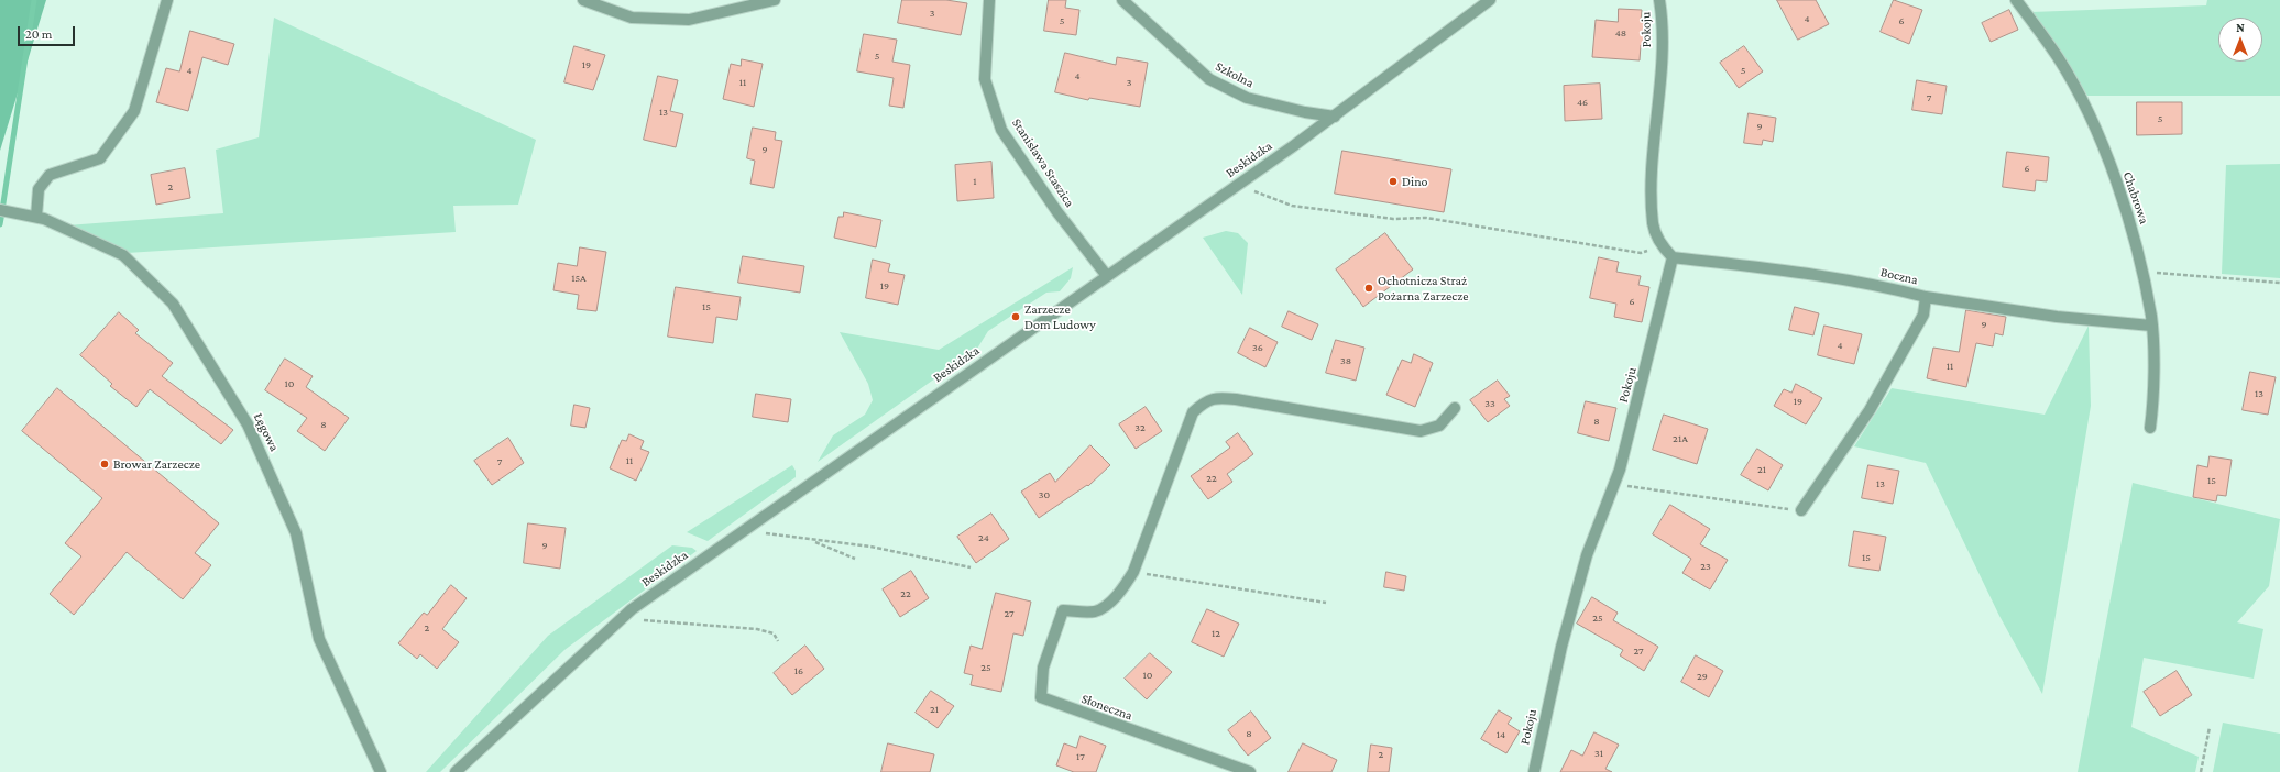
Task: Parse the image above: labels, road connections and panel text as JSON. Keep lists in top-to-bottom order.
{
  "streets": {
    "street": [
      "Pokoju",
      "Szkolna",
      "Beskidzka",
      "Stanisława Staszica",
      "Chabrowa",
      "Boczna",
      "Łęgowa",
      "Słoneczna"
    ]
  },
  "crossings": [
    ["Pokoju", "Boczna"],
    ["Szkolna", "Beskidzka"],
    ["Beskidzka", "Stanisława Staszica"]
  ],
  "places": [
    "Dino",
    "Ochotnicza Straż Pożarna Zarzecze",
    "Zarzecze Dom Ludowy",
    "Browar Zarzecze"
  ],
  "house_numbers": [
    "3",
    "4",
    "5",
    "6",
    "48",
    "5",
    "19",
    "4",
    "5",
    "4",
    "11",
    "3",
    "7",
    "46",
    "13",
    "5",
    "9",
    "9",
    "6",
    "1",
    "2",
    "15A",
    "19",
    "6",
    "15",
    "9",
    "4",
    "36",
    "38",
    "11",
    "10",
    "13",
    "19",
    "33",
    "8",
    "8",
    "32",
    "21A",
    "11",
    "7",
    "21",
    "22",
    "15",
    "13",
    "30",
    "24",
    "9",
    "15",
    "23",
    "22",
    "27",
    "25",
    "2",
    "12",
    "27",
    "25",
    "16",
    "10",
    "29",
    "21",
    "8",
    "14",
    "31",
    "2",
    "17"
  ],
  "scale_bar": "20 m",
  "north": "top"
}
